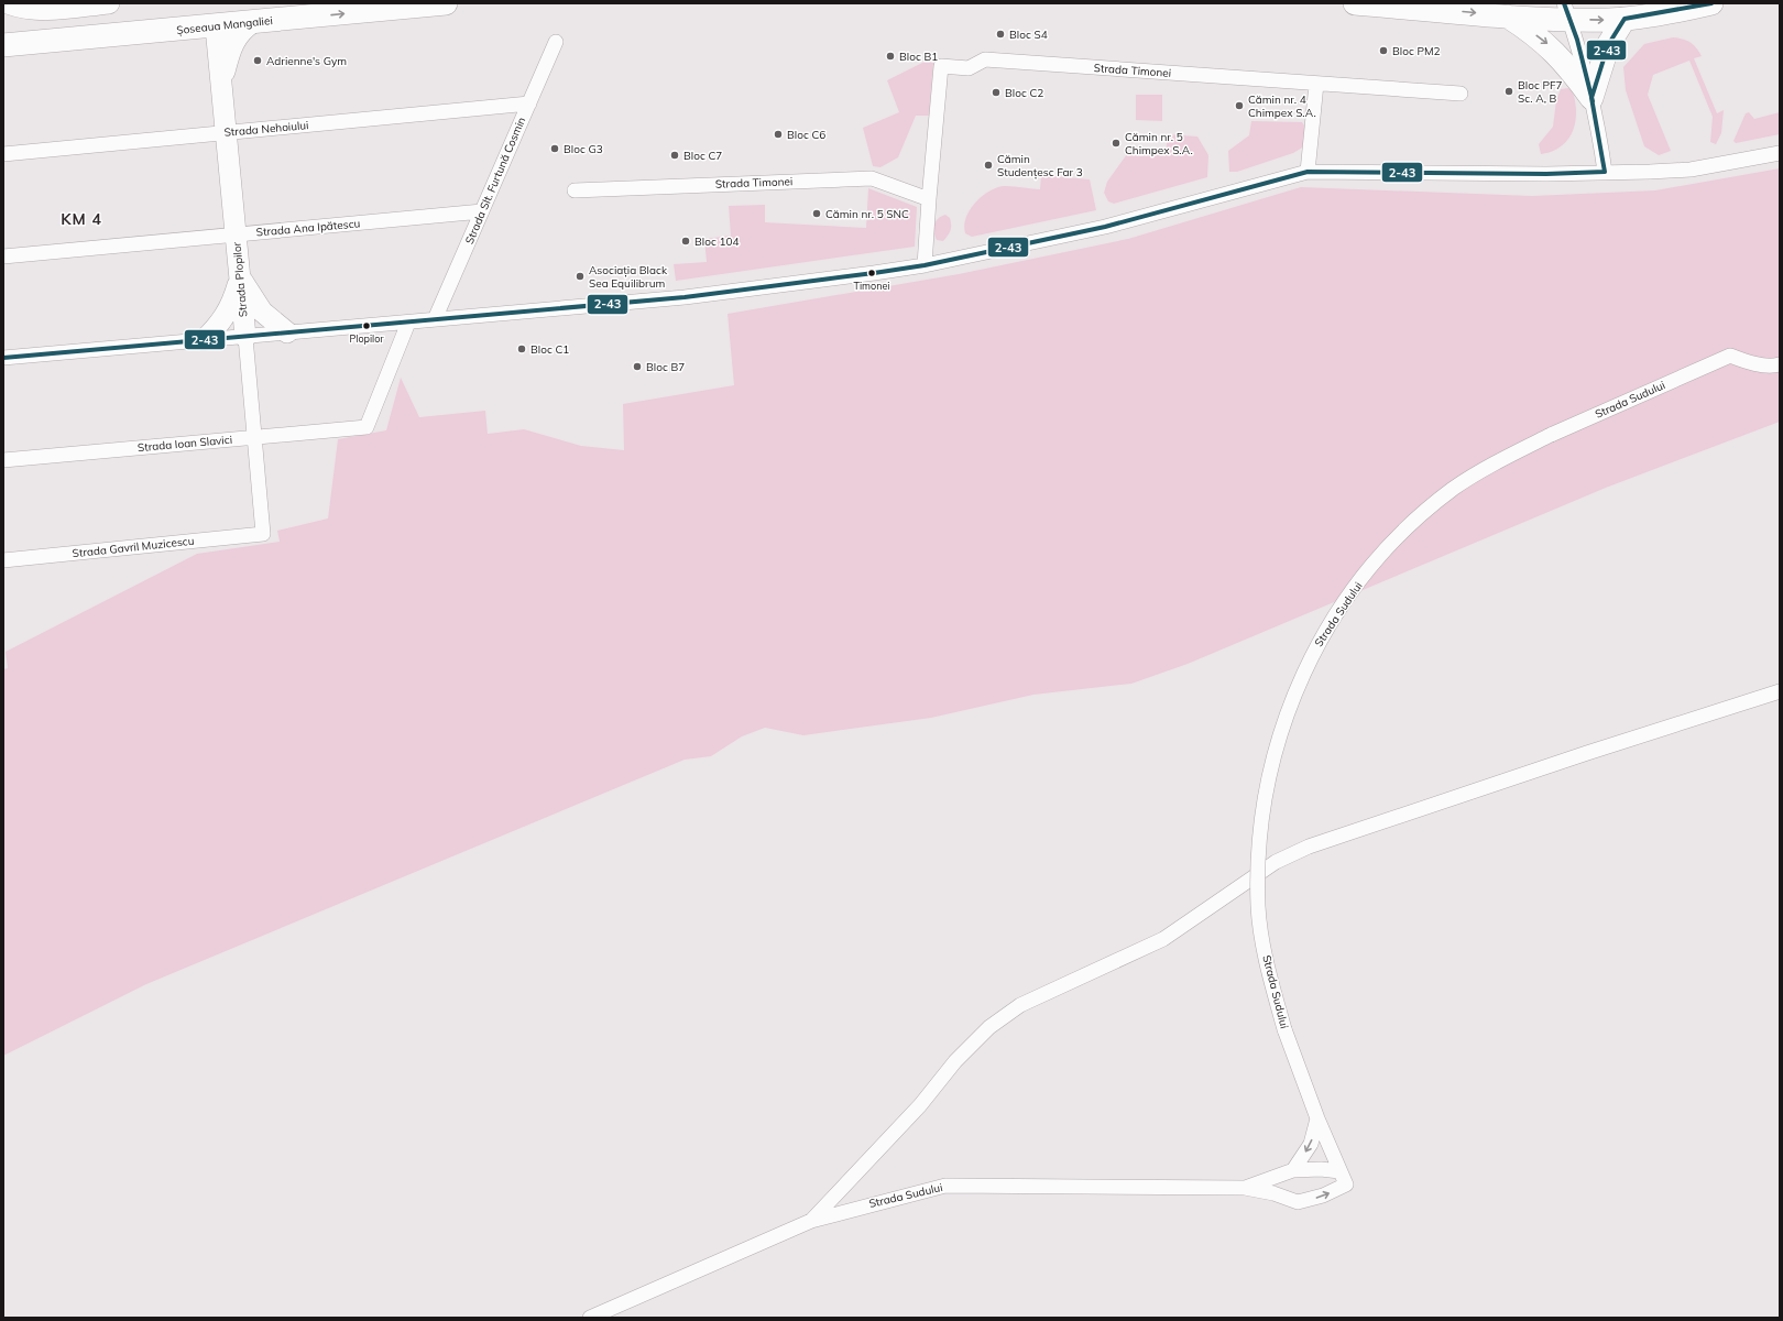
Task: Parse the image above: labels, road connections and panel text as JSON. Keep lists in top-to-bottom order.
{
  "streets": {
    "main road": ["Șoseaua Mangaliei"],
    "street": [
      "Strada Timonei",
      "Strada Nehoiului",
      "Strada Slt. Furtună Cosmin",
      "Strada Ana Ipătescu",
      "Strada Plopilor",
      "Strada Sudului",
      "Strada Ioan Slavici",
      "Strada Gavril Muzicescu"
    ]
  },
  "crossings": [
    ["Șoseaua Mangaliei", "Strada Plopilor"],
    ["Strada Nehoiului", "Strada Slt. Furtună Cosmin"],
    ["Strada Nehoiului", "Strada Plopilor"],
    ["Strada Slt. Furtună Cosmin", "Strada Ana Ipătescu"],
    ["Strada Ana Ipătescu", "Strada Plopilor"],
    ["Strada Plopilor", "Strada Ioan Slavici"],
    ["Strada Plopilor", "Strada Gavril Muzicescu"]
  ],
  "districts": ["KM 4"],
  "places": [
    "Bloc S4",
    "Bloc PM2",
    "Bloc B1",
    "Adrienne's Gym",
    "Bloc PF7 Sc. A, B",
    "Bloc C2",
    "Cămin nr. 4 Chimpex S.A.",
    "Bloc C6",
    "Cămin nr. 5 Chimpex S.A.",
    "Bloc G3",
    "Bloc C7",
    "Cămin Studențesc Far 3",
    "Cămin nr. 5 SNC",
    "Bloc 104",
    "Timonei",
    "Asociația Black Sea Equilibrum",
    "Plopilor",
    "Bloc C1",
    "Bloc B7"
  ],
  "lines": ["transit line 2-43"]
}
